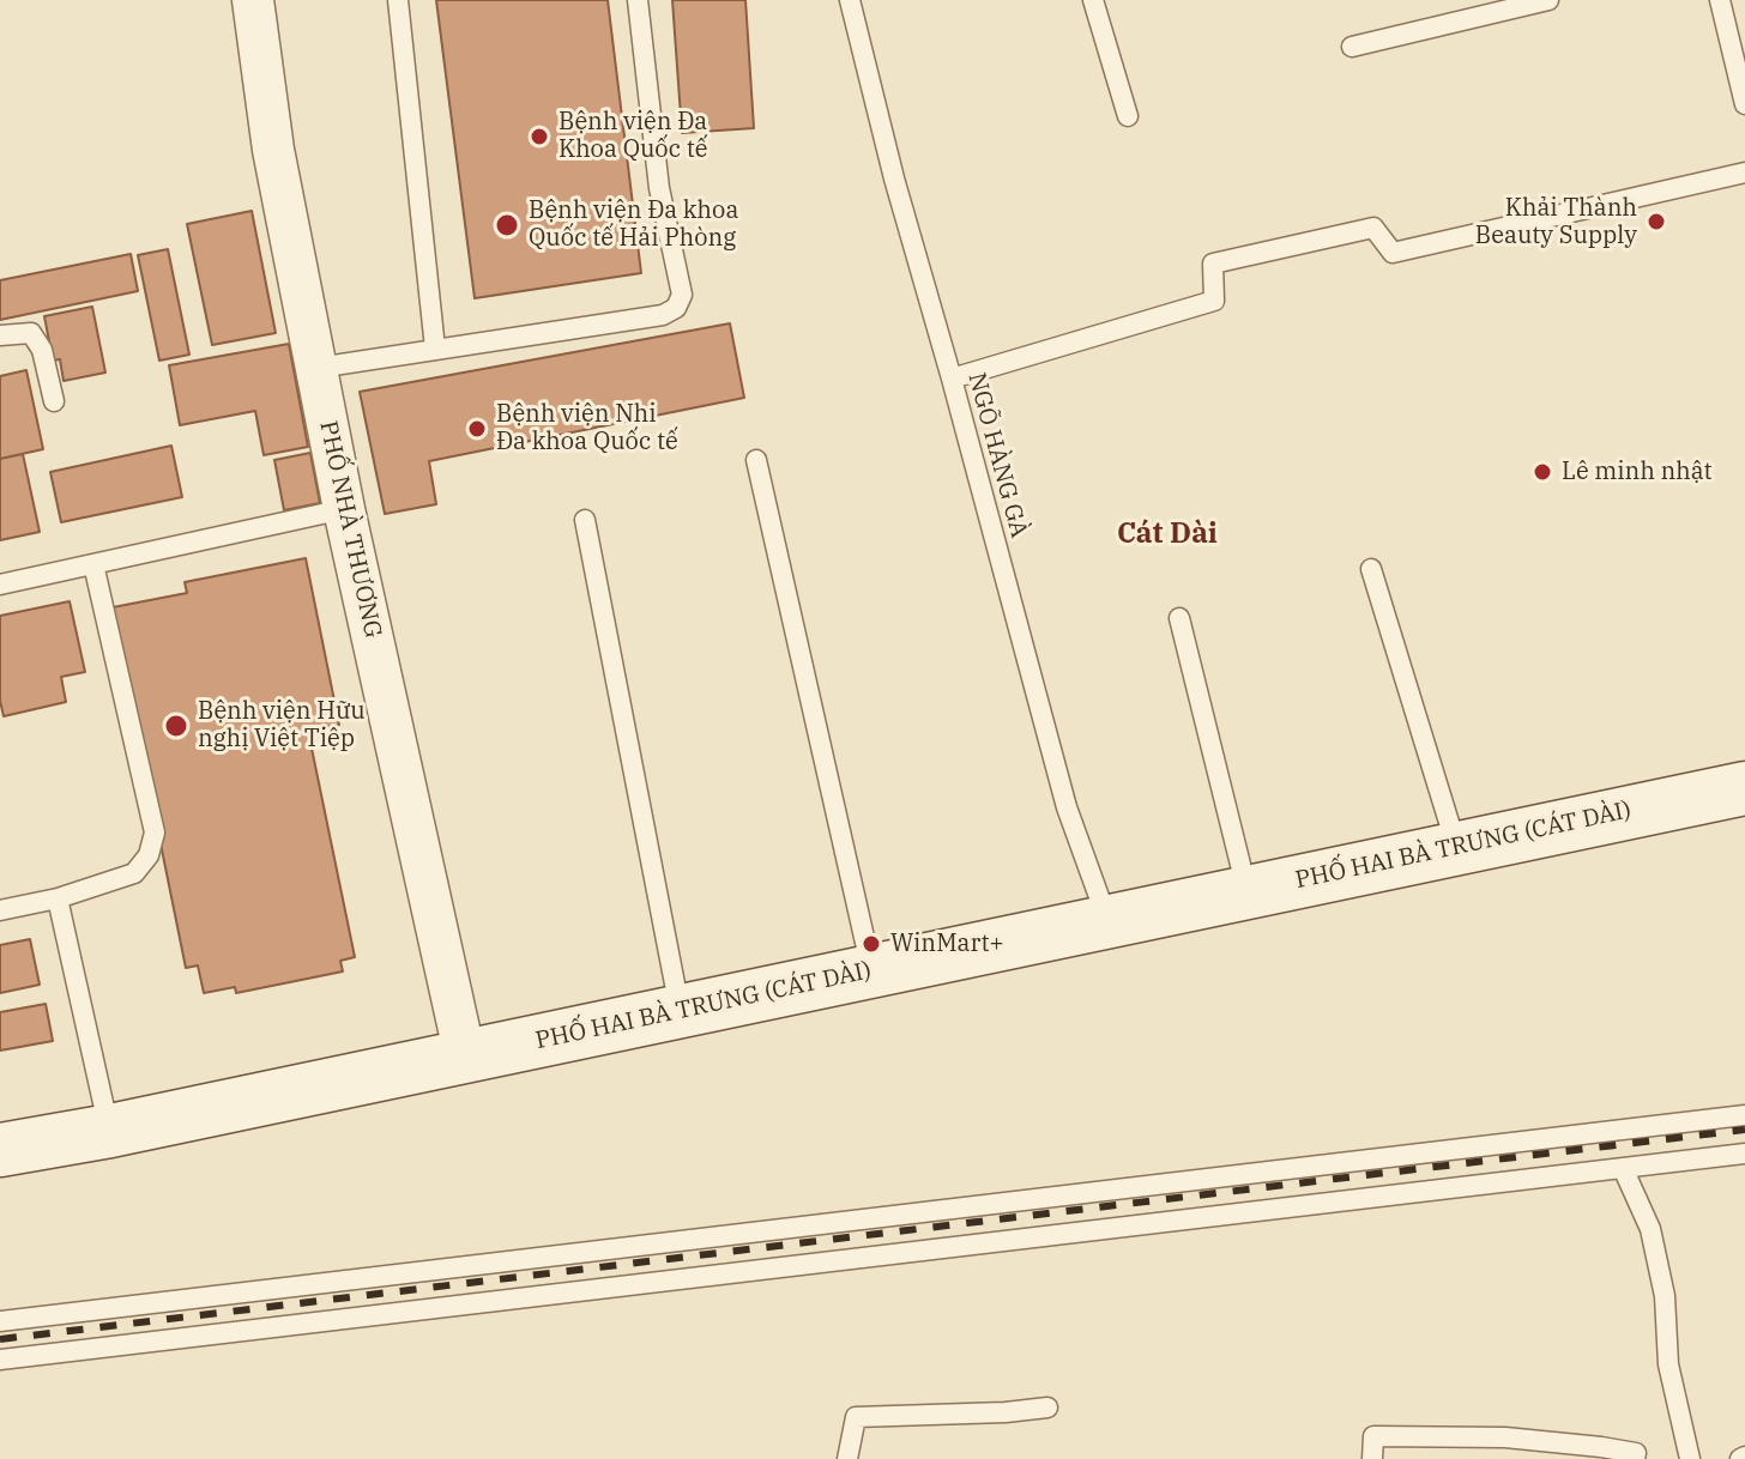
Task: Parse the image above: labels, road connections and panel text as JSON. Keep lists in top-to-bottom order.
{
  "streets": {
    "main road": ["PHỐ HAI BÀ TRƯNG (CÁT DÀI)"],
    "street": ["PHỐ NHÀ THƯƠNG"],
    "lane": ["NGÕ HÀNG GÀ"]
  },
  "crossings": [
    ["NGÕ HÀNG GÀ", "PHỐ HAI BÀ TRƯNG (CÁT DÀI)"],
    ["PHỐ NHÀ THƯƠNG", "PHỐ HAI BÀ TRƯNG (CÁT DÀI)"]
  ],
  "districts": ["Cát Dài"],
  "places": [
    "Bệnh viện Đa Khoa Quốc tế",
    "Khải Thành Beauty Supply",
    "Bệnh viện Đa khoa Quốc tế Hải Phòng",
    "Bệnh viện Nhi Đa khoa Quốc tế",
    "Lê minh nhật",
    "Bệnh viện Hữu nghị Việt Tiệp",
    "WinMart+"
  ]
}
